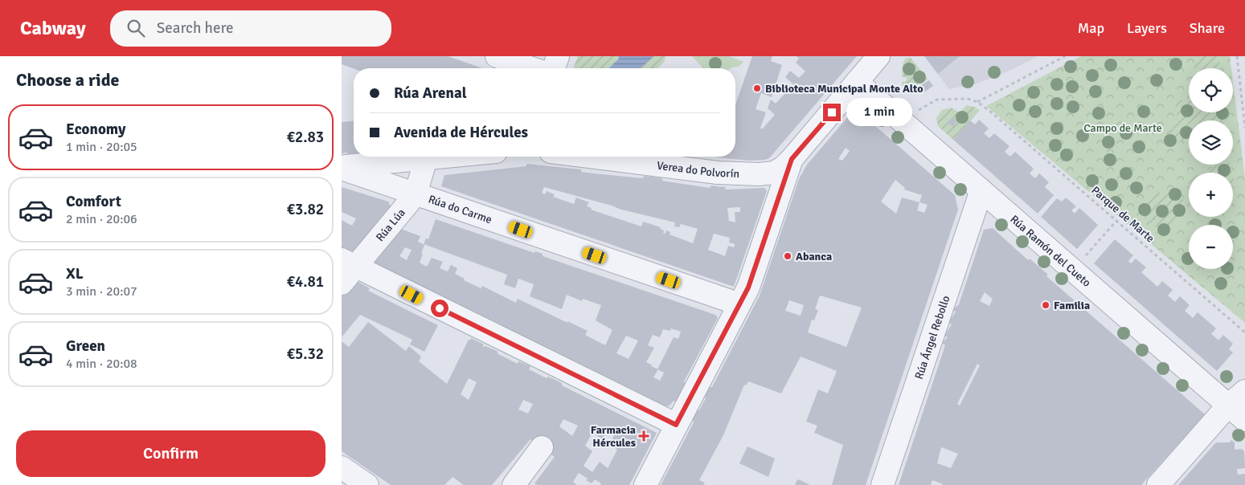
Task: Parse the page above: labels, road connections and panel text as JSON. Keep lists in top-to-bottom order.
{
  "streets": {
    "street": [
      "Verea do Polvorín",
      "Rúa do Carme",
      "Rúa Lúa",
      "Rúa Ramón del Cueto",
      "Rúa Ángel Rebollo"
    ],
    "path": ["Parque de Marte"]
  },
  "crossings": [
    ["Rúa do Carme", "Rúa Lúa"],
    ["Rúa Ramón del Cueto", "Rúa Ángel Rebollo"]
  ],
  "parks": ["Campo de Marte"],
  "places": {
    "other": ["Biblioteca Municipal Monte Alto", "Abanca", "Familia"],
    "health": ["Farmacia Hércules"]
  },
  "page": {
    "header": "Cabway",
    "search": "Search here",
    "nav": ["Map", "Layers", "Share"],
    "heading": "Choose a ride",
    "map_buttons": ["+", "−"],
    "banner": ["Rúa Arenal", "Avenida de Hércules"],
    "bubble": "1 min",
    "list": [
      {
        "name": "Economy",
        "note": "1 min · 20:05",
        "value": "€2.83"
      },
      {
        "name": "Comfort",
        "note": "2 min · 20:06",
        "value": "€3.82"
      },
      {
        "name": "XL",
        "note": "3 min · 20:07",
        "value": "€4.81"
      },
      {
        "name": "Green",
        "note": "4 min · 20:08",
        "value": "€5.32"
      }
    ],
    "buttons": "Confirm"
  }
}
